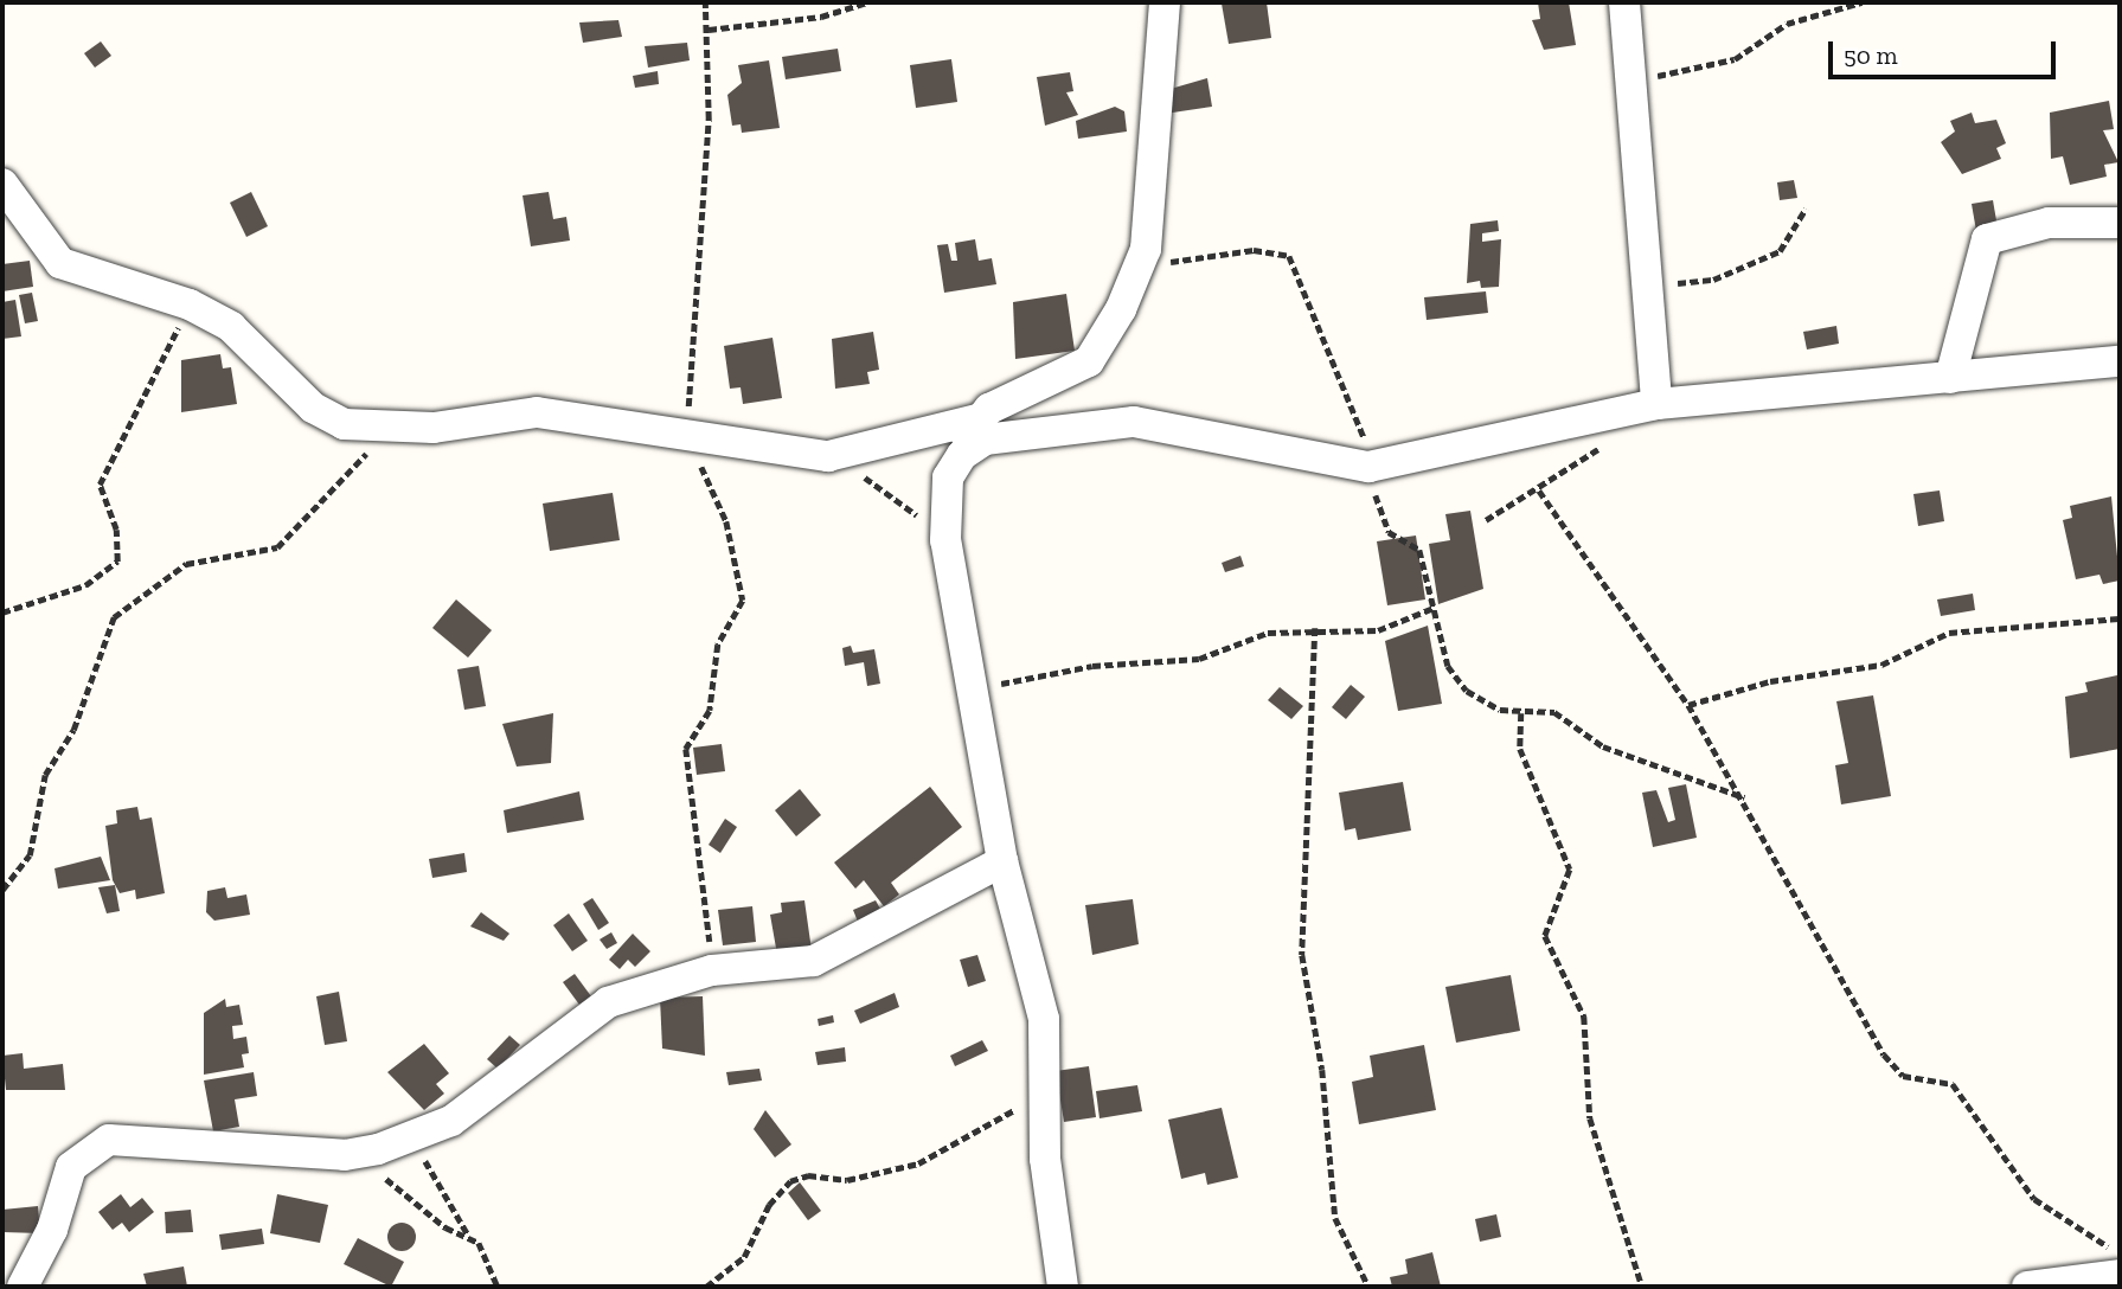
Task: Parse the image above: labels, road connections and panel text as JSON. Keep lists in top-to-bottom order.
{
  "scale_bar": "50 m"
}
